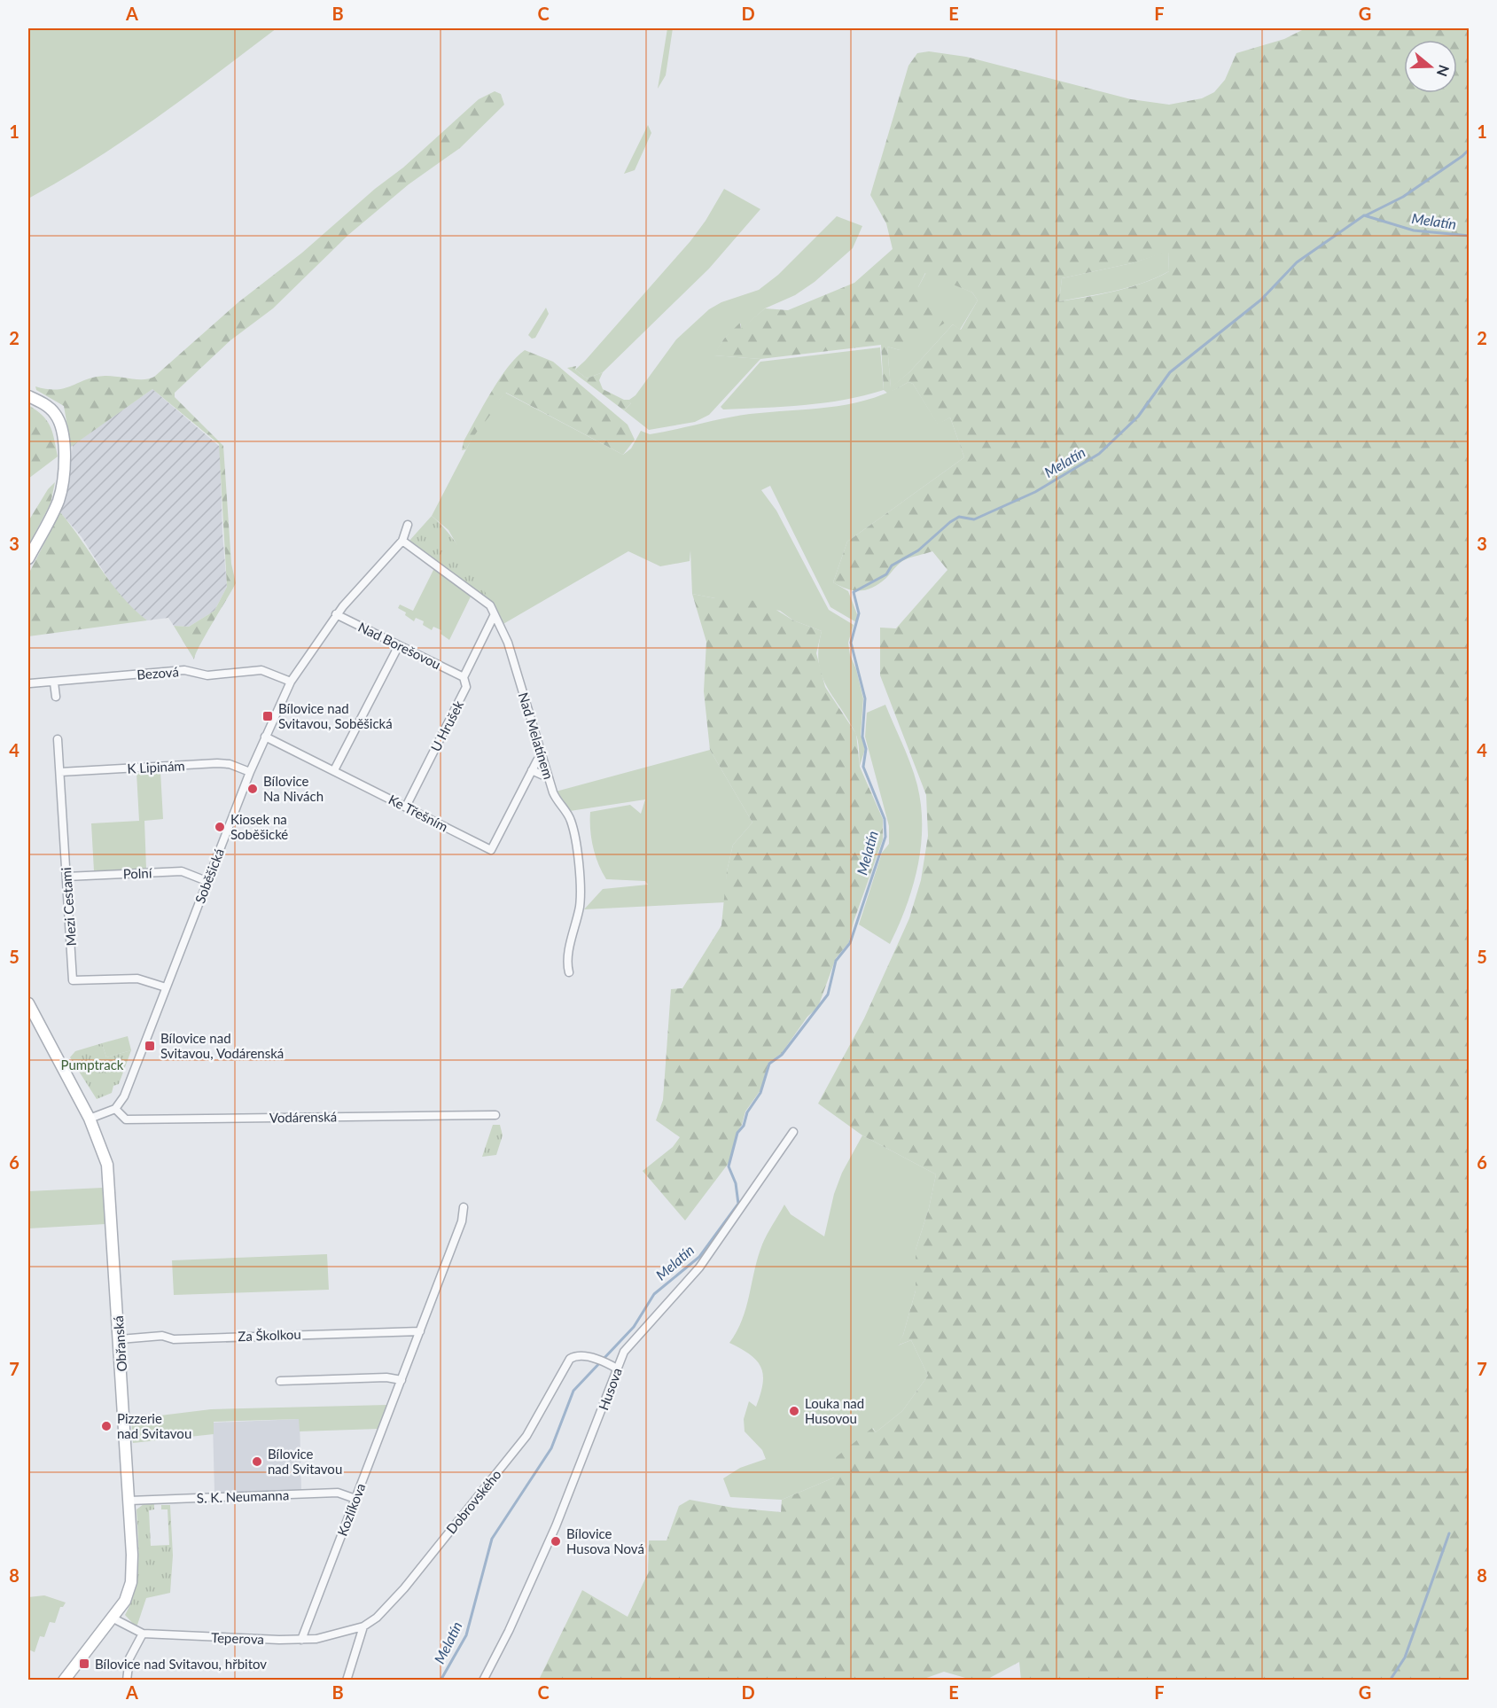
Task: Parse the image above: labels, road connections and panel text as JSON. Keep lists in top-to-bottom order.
{
  "streets": {
    "main road": ["Obřanská"],
    "street": [
      "Nad Borešovou",
      "Bezová",
      "U Hrušek",
      "Nad Melatínem",
      "K Lipinám",
      "Ke Třešním",
      "Polní",
      "Soběšická",
      "Mezi Cestami",
      "Vodárenská",
      "Za Školkou",
      "Husova",
      "S. K. Neumanna",
      "Dobrovského",
      "Kozlíkova",
      "Teperova"
    ]
  },
  "crossings": [
    ["Nad Borešovou", "U Hrušek"],
    ["Nad Borešovou", "Soběšická"],
    ["Bezová", "Soběšická"],
    ["U Hrušek", "Nad Melatínem"],
    ["U Hrušek", "Ke Třešním"],
    ["Nad Melatínem", "Soběšická"],
    ["K Lipinám", "Soběšická"],
    ["K Lipinám", "Mezi Cestami"],
    ["Ke Třešním", "Soběšická"],
    ["Polní", "Soběšická"],
    ["Polní", "Mezi Cestami"],
    ["Soběšická", "Mezi Cestami"],
    ["Soběšická", "Vodárenská"],
    ["Za Školkou", "Obřanská"],
    ["Za Školkou", "Kozlíkova"],
    ["Obřanská", "S. K. Neumanna"],
    ["Obřanská", "Teperova"],
    ["Husova", "Dobrovského"],
    ["S. K. Neumanna", "Kozlíkova"],
    ["Dobrovského", "Teperova"],
    ["Kozlíkova", "Teperova"]
  ],
  "water": ["Melatín"],
  "parks": ["Pumptrack"],
  "places": {
    "transit": ["Bílovice nad Svitavou, Soběšická", "Bílovice nad Svitavou, Vodárenská", "Bílovice nad Svitavou, hřbitov"],
    "other": [
      "Bílovice Na Nivách",
      "Kiosek na Soběšické",
      "Louka nad Husovou",
      "Pizzerie nad Svitavou",
      "Bílovice nad Svitavou",
      "Bílovice Husova Nová"
    ]
  },
  "north": "right",
  "grid": {
    "columns": [
      "A",
      "B",
      "C",
      "D",
      "E",
      "F",
      "G"
    ],
    "rows": [
      "1",
      "2",
      "3",
      "4",
      "5",
      "6",
      "7",
      "8"
    ]
  }
}
